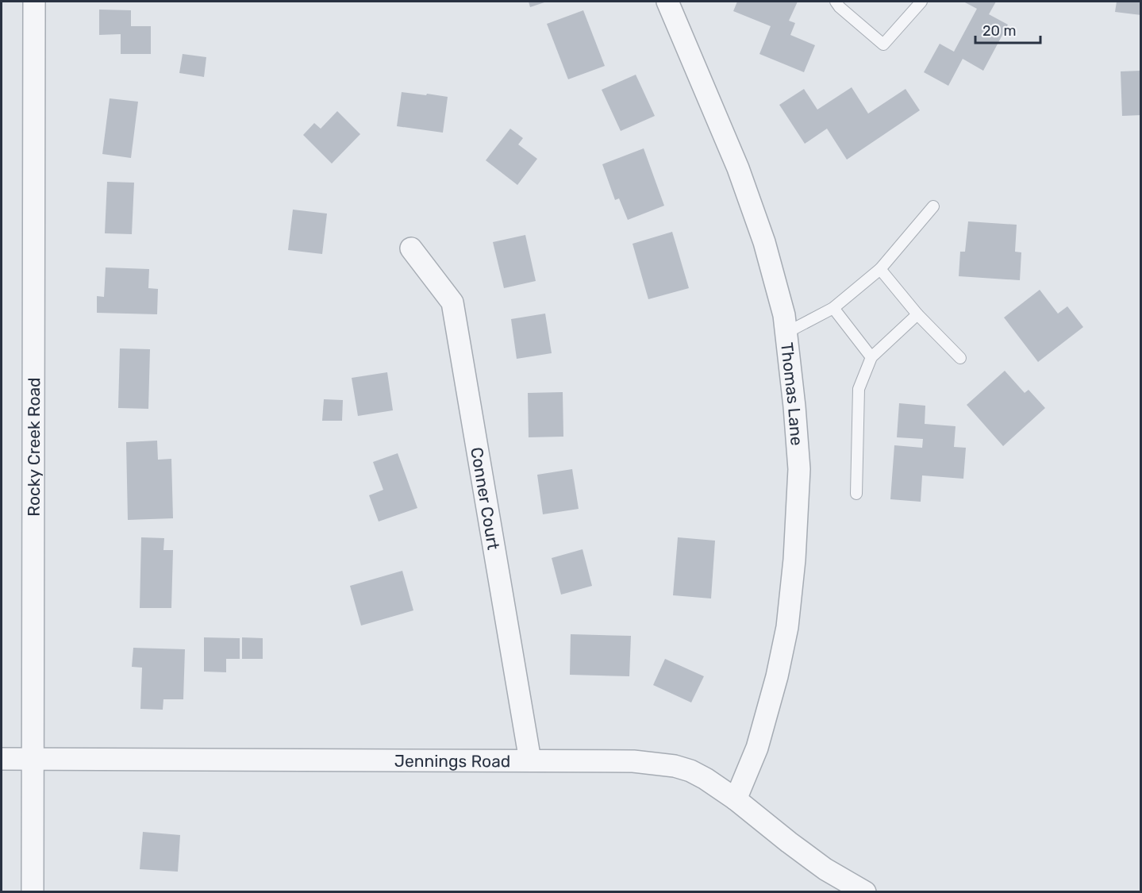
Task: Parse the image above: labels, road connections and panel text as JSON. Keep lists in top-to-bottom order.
{
  "streets": {
    "street": [
      "Thomas Lane",
      "Rocky Creek Road",
      "Conner Court",
      "Jennings Road"
    ]
  },
  "crossings": [
    ["Thomas Lane", "Jennings Road"],
    ["Rocky Creek Road", "Jennings Road"],
    ["Conner Court", "Jennings Road"]
  ],
  "scale_bar": "20 m"
}
